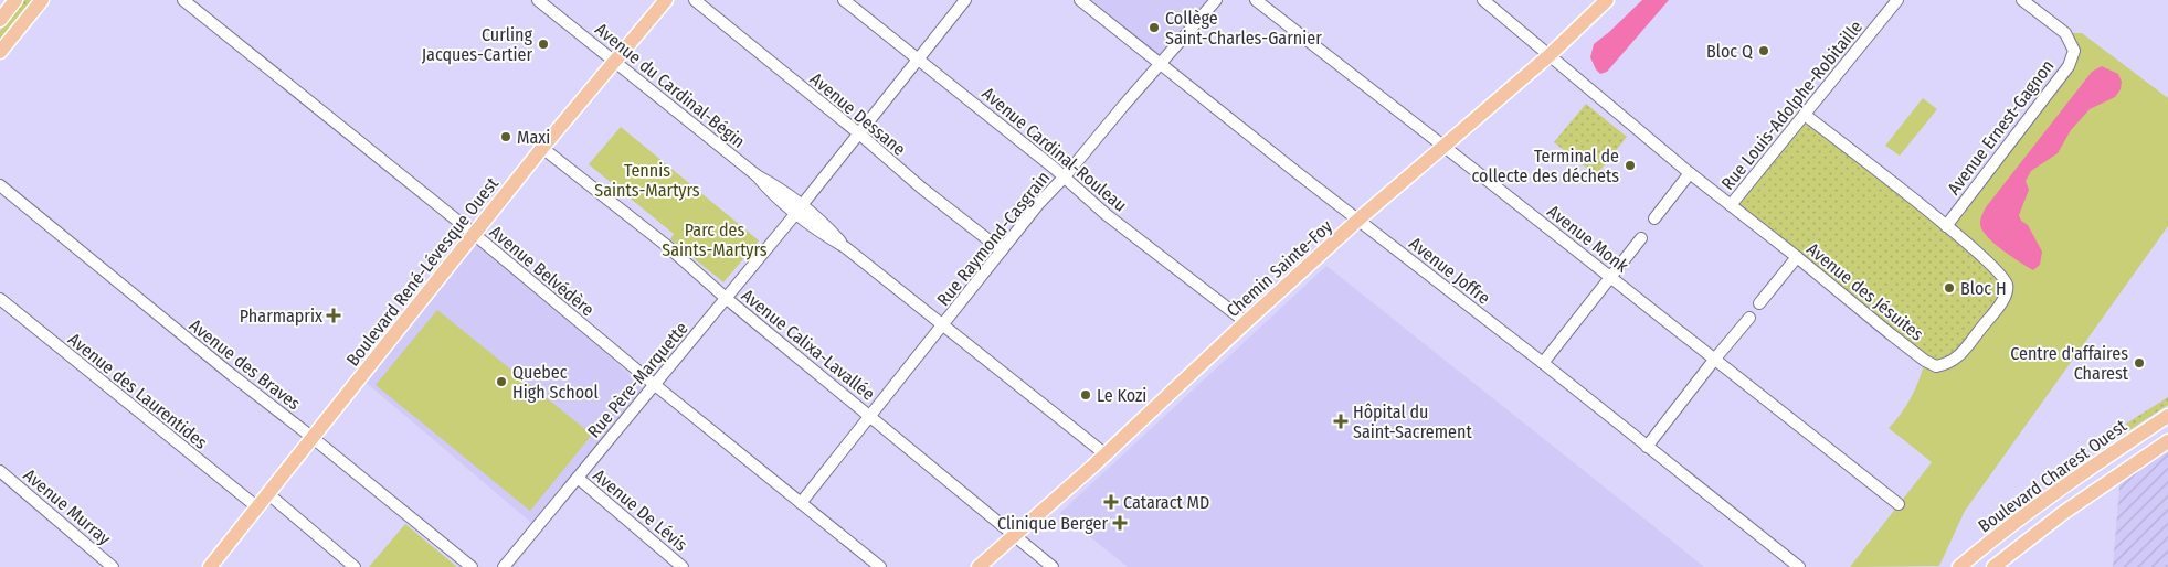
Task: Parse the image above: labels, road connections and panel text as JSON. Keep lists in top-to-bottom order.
{
  "streets": {
    "main road": ["Chemin Sainte-Foy", "Boulevard René-Lévesque Ouest", "Boulevard Charest Ouest"],
    "street": [
      "Avenue du Cardinal-Bégin",
      "Rue Louis-Adolphe-Robitaille",
      "Avenue Dessane",
      "Avenue Ernest-Gagnon",
      "Avenue Cardinal-Rouleau",
      "Rue Raymond-Casgrain",
      "Avenue Monk",
      "Avenue Belvédère",
      "Avenue Joffre",
      "Avenue des Jésuites",
      "Avenue Calixa-Lavallée",
      "Avenue des Braves",
      "Rue Père-Marquette",
      "Avenue des Laurentides",
      "Avenue Murray",
      "Avenue De Lévis"
    ]
  },
  "crossings": [
    ["Avenue du Cardinal-Bégin", "Rue Raymond-Casgrain"],
    ["Avenue du Cardinal-Bégin", "Chemin Sainte-Foy"],
    ["Avenue du Cardinal-Bégin", "Boulevard René-Lévesque Ouest"],
    ["Avenue du Cardinal-Bégin", "Rue Père-Marquette"],
    ["Rue Louis-Adolphe-Robitaille", "Avenue des Jésuites"],
    ["Avenue Dessane", "Rue Raymond-Casgrain"],
    ["Avenue Dessane", "Rue Père-Marquette"],
    ["Avenue Ernest-Gagnon", "Avenue des Jésuites"],
    ["Avenue Cardinal-Rouleau", "Rue Raymond-Casgrain"],
    ["Avenue Cardinal-Rouleau", "Chemin Sainte-Foy"],
    ["Avenue Cardinal-Rouleau", "Rue Père-Marquette"],
    ["Rue Raymond-Casgrain", "Avenue Belvédère"],
    ["Rue Raymond-Casgrain", "Avenue Joffre"],
    ["Rue Raymond-Casgrain", "Avenue Calixa-Lavallée"],
    ["Avenue Monk", "Chemin Sainte-Foy"],
    ["Chemin Sainte-Foy", "Avenue Joffre"],
    ["Chemin Sainte-Foy", "Avenue des Jésuites"],
    ["Chemin Sainte-Foy", "Avenue Calixa-Lavallée"],
    ["Avenue Belvédère", "Boulevard René-Lévesque Ouest"],
    ["Avenue Belvédère", "Rue Père-Marquette"],
    ["Boulevard René-Lévesque Ouest", "Avenue Calixa-Lavallée"],
    ["Boulevard René-Lévesque Ouest", "Avenue des Braves"],
    ["Boulevard René-Lévesque Ouest", "Avenue des Laurentides"],
    ["Avenue Calixa-Lavallée", "Rue Père-Marquette"],
    ["Rue Père-Marquette", "Avenue De Lévis"]
  ],
  "parks": ["Tennis Saints-Martyrs", "Parc des Saints-Martyrs"],
  "places": {
    "other": [
      "Collège Saint-Charles-Garnier",
      "Curling Jacques-Cartier",
      "Bloc Q",
      "Maxi",
      "Terminal de collecte des déchets",
      "Bloc H",
      "Centre d'affaires Charest",
      "Quebec High School",
      "Le Kozi"
    ],
    "health": [
      "Pharmaprix",
      "Hôpital du Saint-Sacrement",
      "Cataract MD",
      "Clinique Berger"
    ]
  }
}
